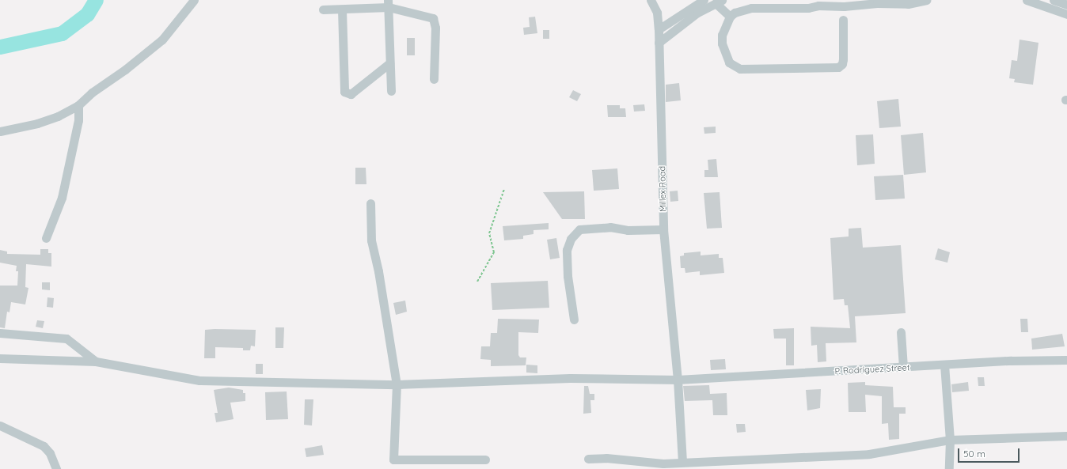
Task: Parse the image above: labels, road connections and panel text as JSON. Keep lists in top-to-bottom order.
{
  "streets": {
    "street": ["Millex Road", "P. Rodriguez Street"]
  },
  "crossings": [
    ["Millex Road", "P. Rodriguez Street"]
  ],
  "scale_bar": "50 m"
}
